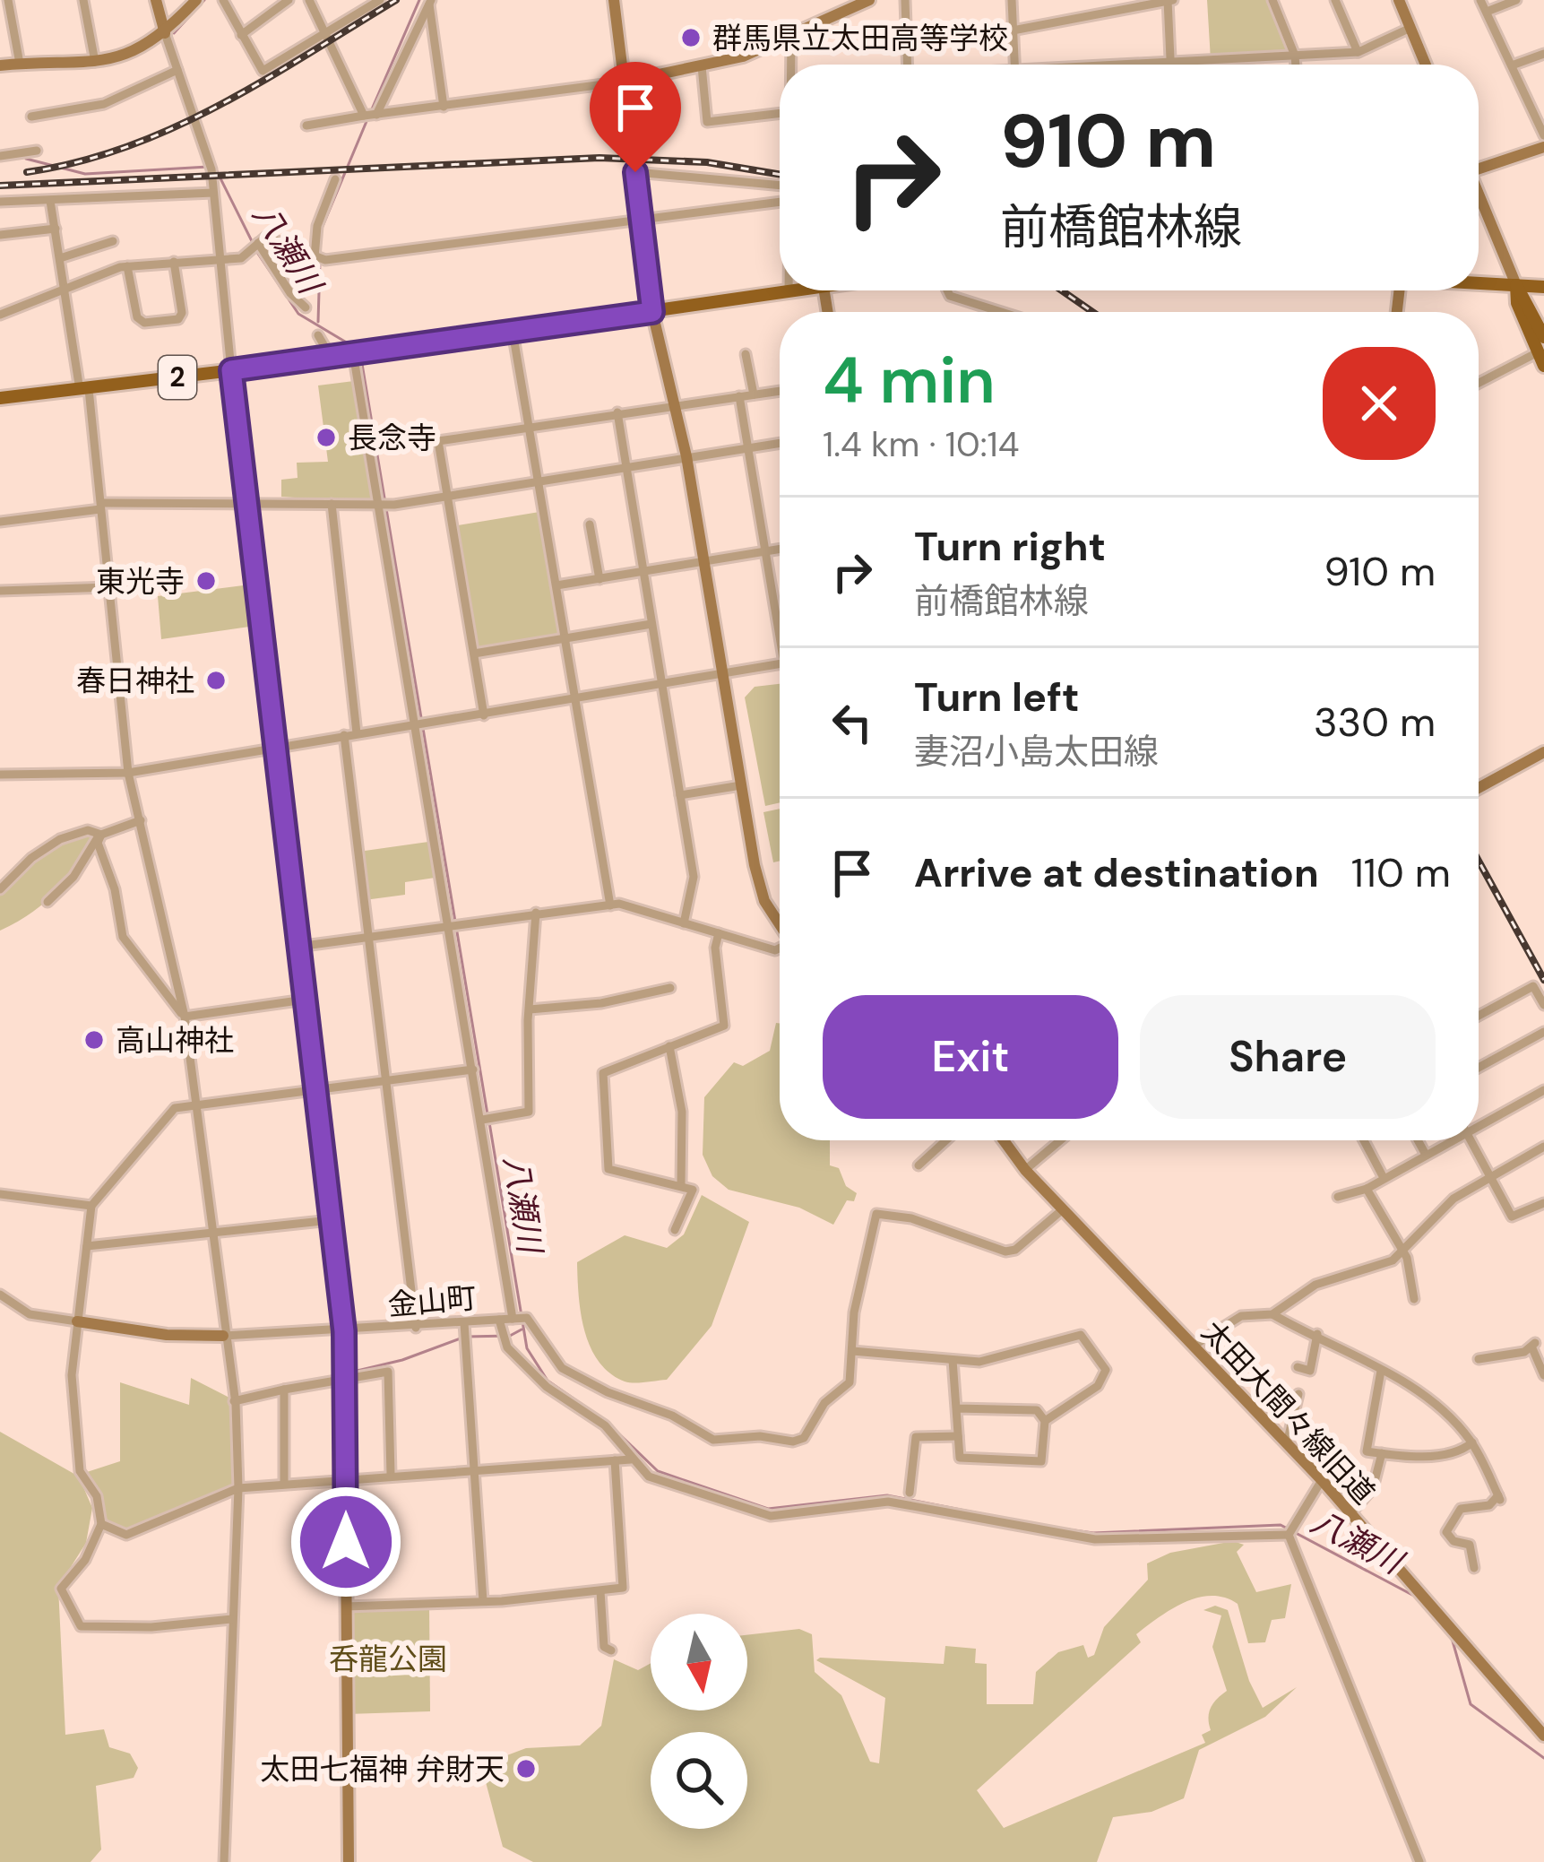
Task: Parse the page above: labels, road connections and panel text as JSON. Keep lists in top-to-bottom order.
{
  "streets": {
    "main road": ["2"],
    "street": ["金山町", "太田大間々線旧道"]
  },
  "water": ["八瀬川"],
  "parks": ["呑龍公園"],
  "places": [
    "群馬県立太田高等学校",
    "長念寺",
    "東光寺",
    "春日神社",
    "高山神社",
    "太田七福神 弁財天"
  ],
  "north": "bottom",
  "page": {
    "turn": ["910 m", "前橋館林線"],
    "heading": ["4 min", "1.4 km · 10:14"],
    "list": [
      {
        "name": "Turn right",
        "note": "前橋館林線",
        "value": "910 m"
      },
      {
        "name": "Turn left",
        "note": "妻沼小島太田線",
        "value": "330 m"
      },
      {
        "name": "Arrive at destination",
        "value": "110 m"
      }
    ],
    "buttons": ["Exit", "Share"]
  }
}
